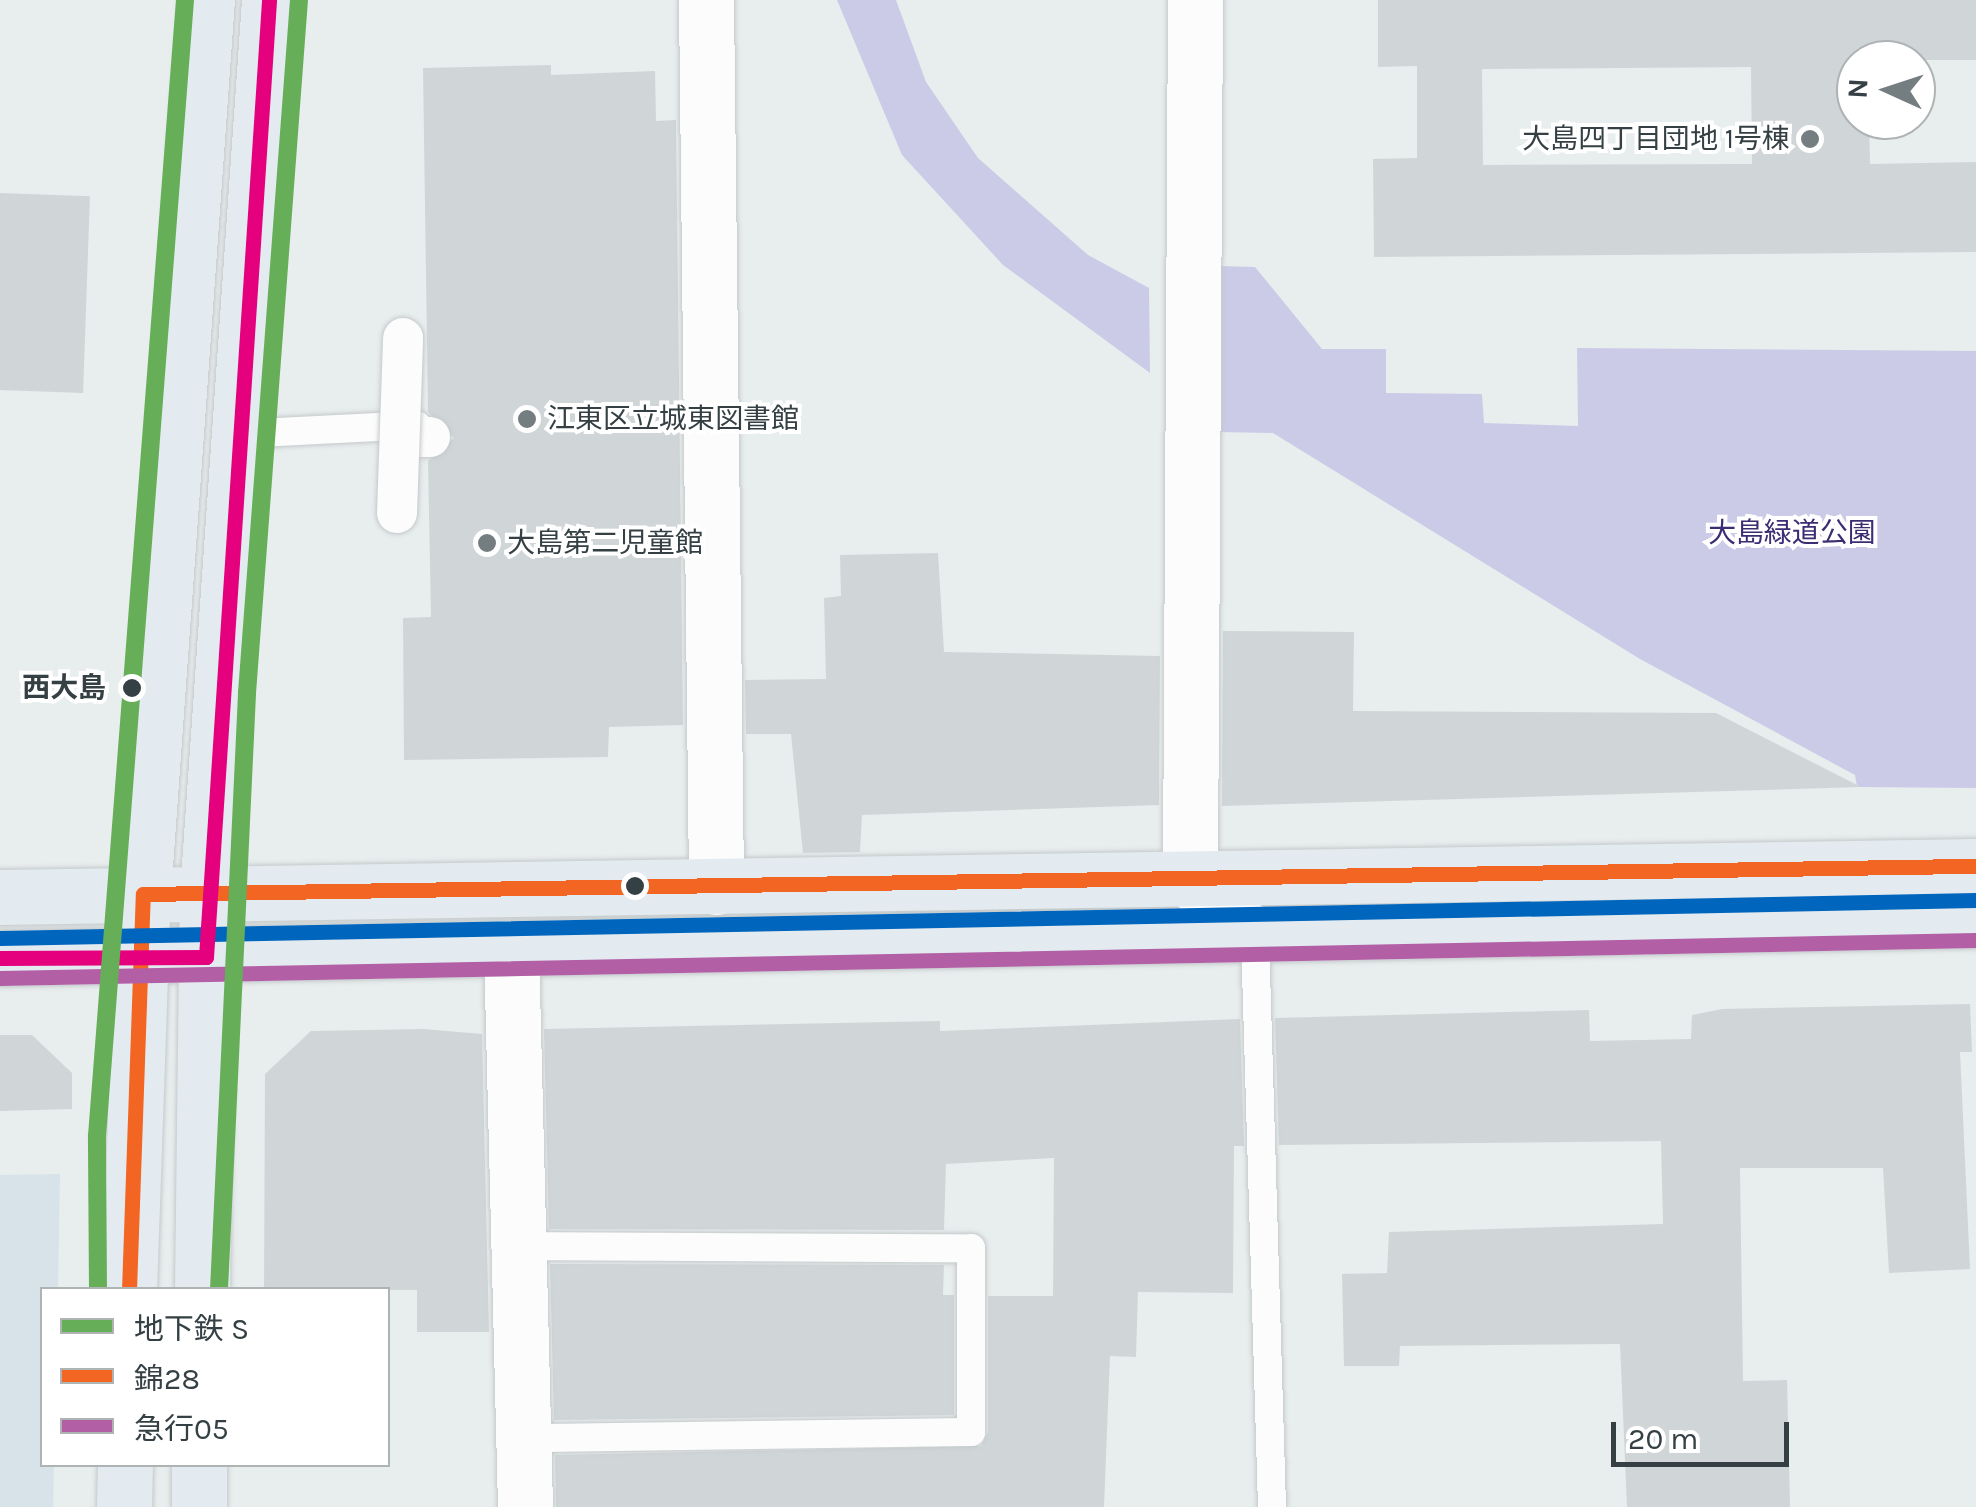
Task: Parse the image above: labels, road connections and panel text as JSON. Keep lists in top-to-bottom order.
{
  "parks": ["大島緑道公園"],
  "places": [
    "大島四丁目団地 1号棟",
    "江東区立城東図書館",
    "大島第二児童館",
    "西大島"
  ],
  "lines": ["metro line S", "transit line 錦28", "transit line 急行05"],
  "legend": ["地下鉄 S", "錦28", "急行05"],
  "scale_bar": "20 m",
  "north": "left"
}
